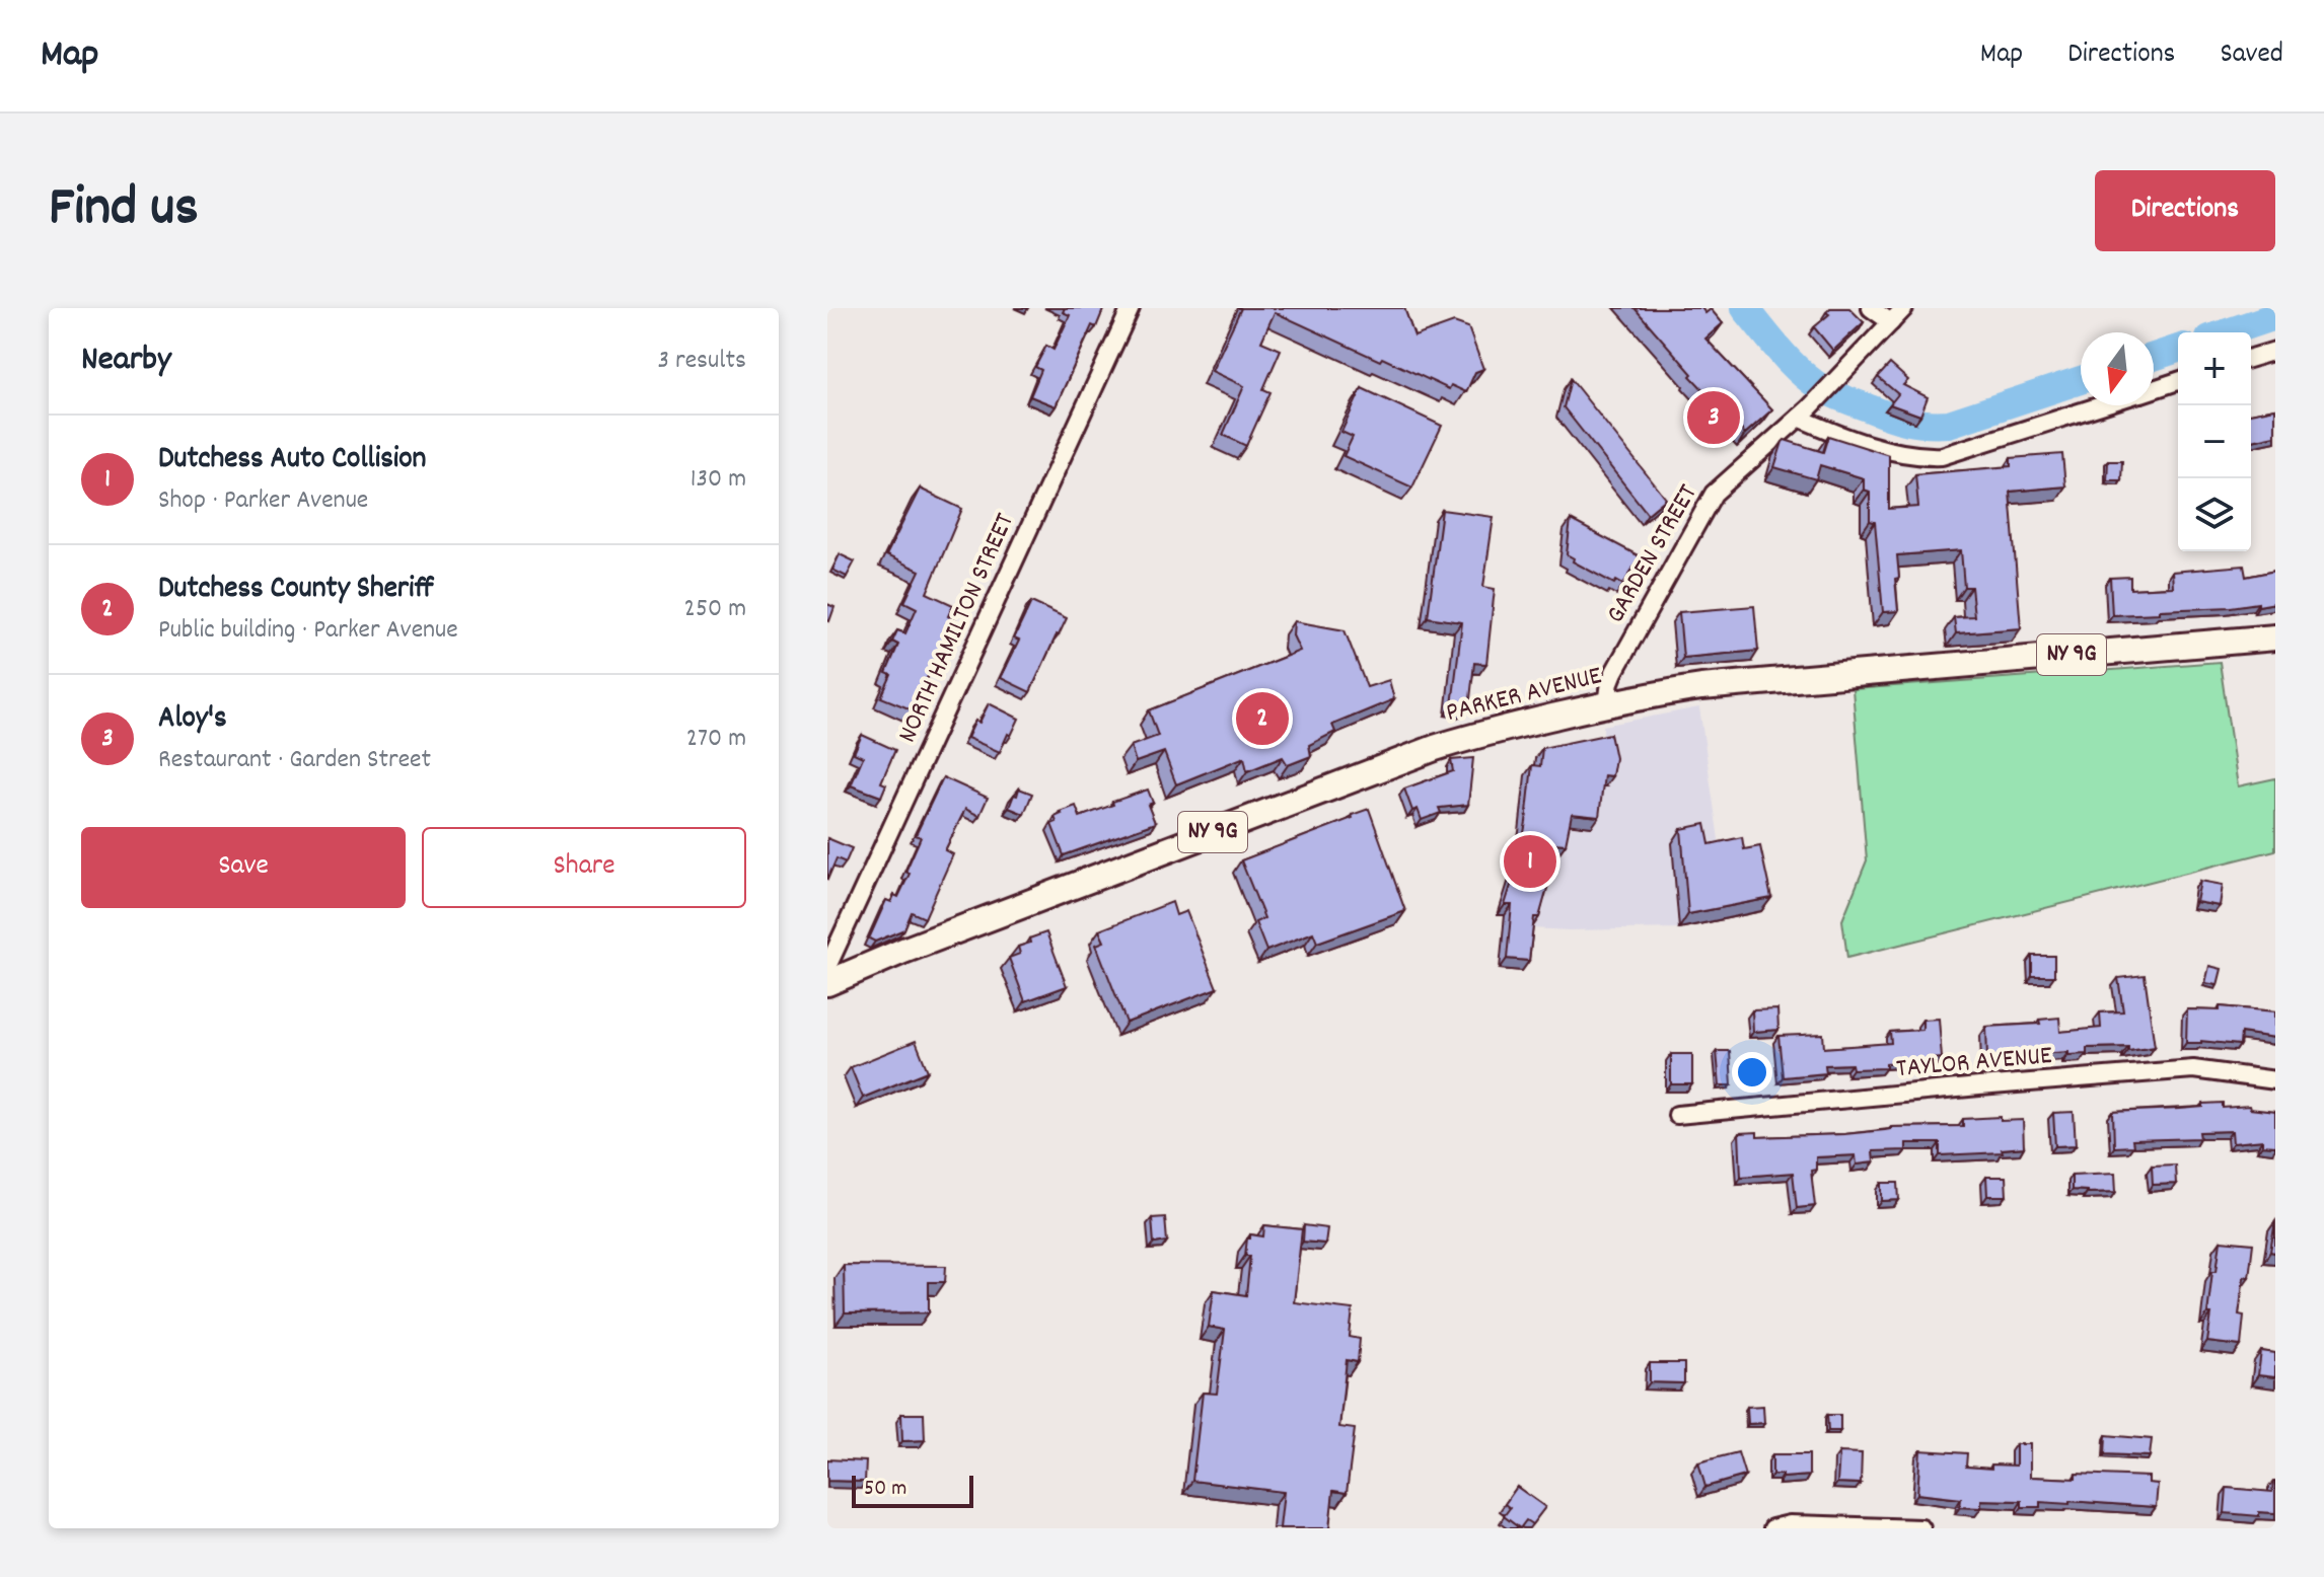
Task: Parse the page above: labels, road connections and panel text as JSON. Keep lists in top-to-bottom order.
{
  "streets": {
    "main road": ["NY 9G", "PARKER AVENUE"],
    "street": ["GARDEN STREET", "NORTH HAMILTON STREET", "TAYLOR AVENUE"]
  },
  "crossings": [
    ["GARDEN STREET", "PARKER AVENUE"]
  ],
  "scale_bar": "50 m",
  "north": "bottom",
  "page": {
    "header": "Map",
    "nav": ["Map", "Directions", "Saved"],
    "title": "Find us",
    "buttons": [
      "Directions",
      ["Save", "Share"]
    ],
    "heading": ["Nearby", "3 results"],
    "map_buttons": ["+", "−"],
    "pins": ["3", "2", "1"],
    "list": [
      {
        "mark": "1",
        "name": "Dutchess Auto Collision",
        "note": "Shop · Parker Avenue",
        "value": "130 m"
      },
      {
        "mark": "2",
        "name": "Dutchess County Sheriff",
        "note": "Public building · Parker Avenue",
        "value": "250 m"
      },
      {
        "mark": "3",
        "name": "Aloy's",
        "note": "Restaurant · Garden Street",
        "value": "270 m"
      }
    ],
    "scale": "50 m"
  }
}
